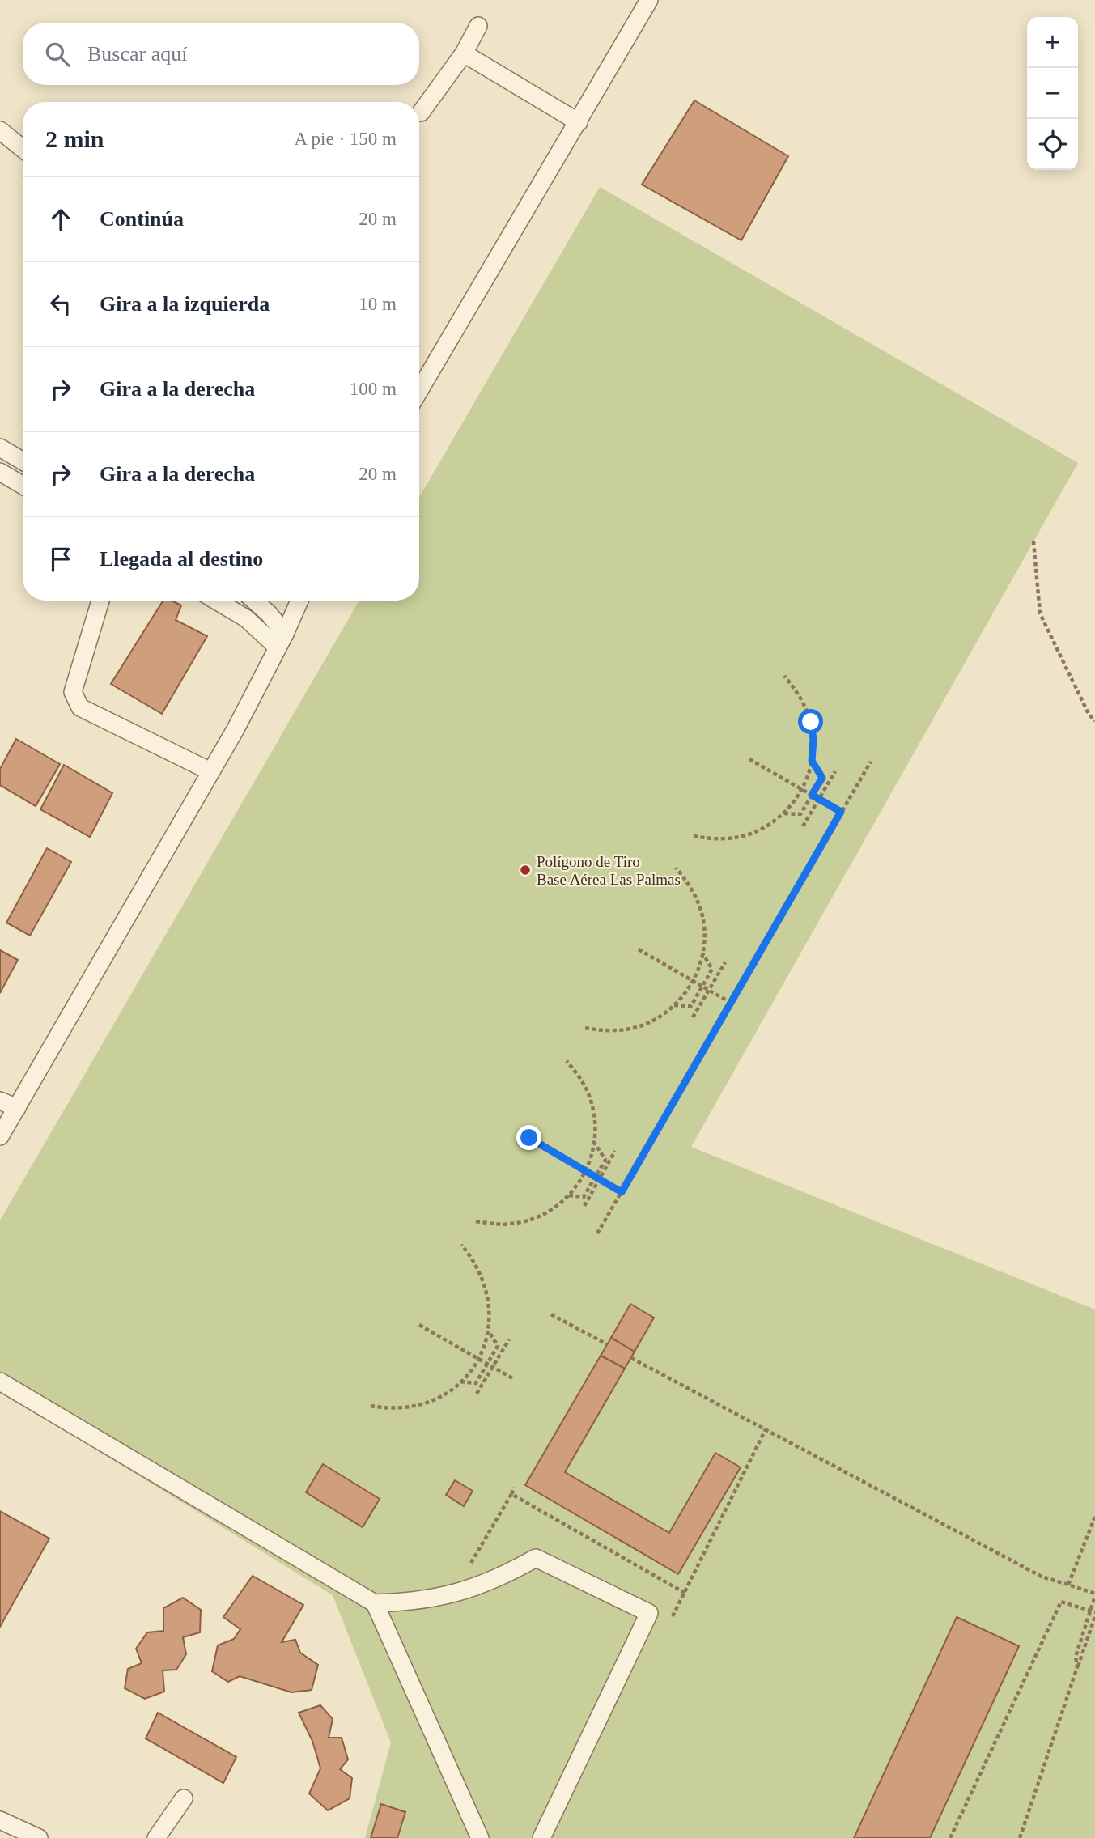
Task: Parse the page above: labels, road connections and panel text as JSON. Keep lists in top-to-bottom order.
{
  "places": ["Polígono de Tiro Base Aérea Las Palmas"],
  "page": {
    "map_buttons": ["+", "−"],
    "search": "Buscar aquí",
    "heading": ["2 min", "A pie · 150 m"],
    "list": [
      ["Continúa", "20 m"],
      ["Gira a la izquierda", "10 m"],
      ["Gira a la derecha", "100 m"],
      ["Gira a la derecha", "20 m"],
      "Llegada al destino"
    ]
  }
}
